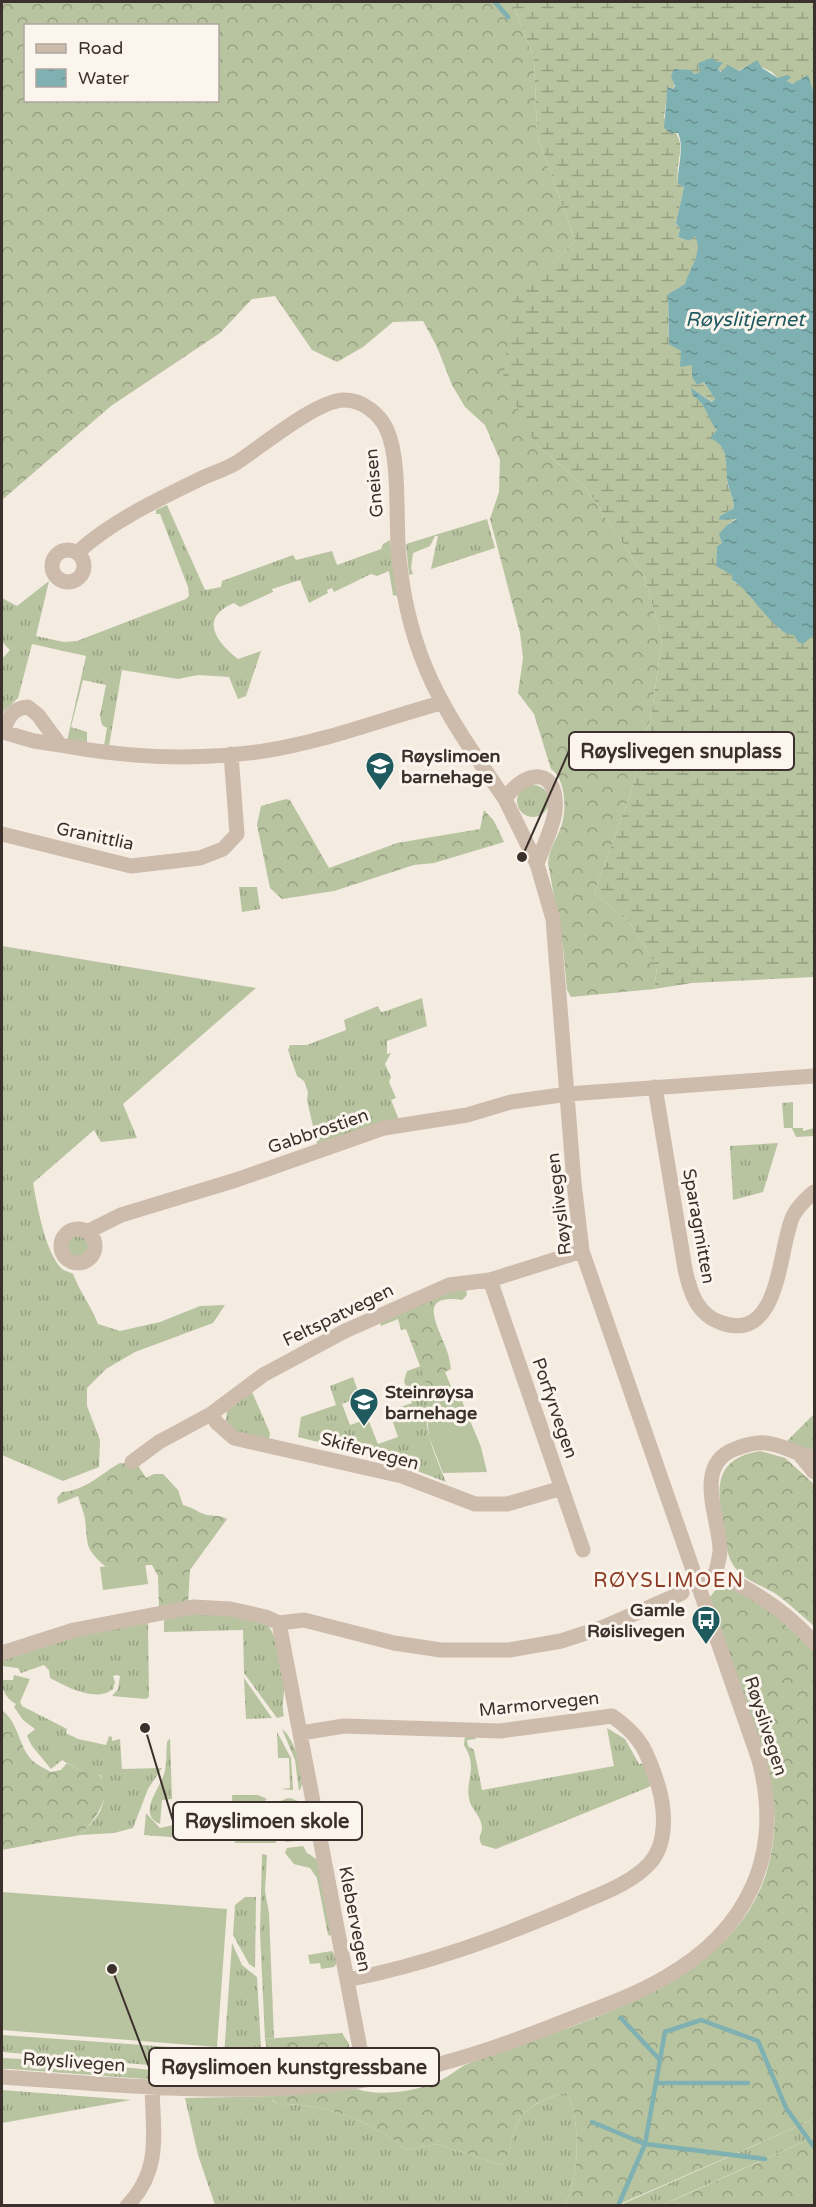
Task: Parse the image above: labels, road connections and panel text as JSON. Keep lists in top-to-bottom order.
{
  "streets": {
    "street": [
      "Gneisen",
      "Granittlia",
      "Gabbrostien",
      "Røyslivegen",
      "Sparagmitten",
      "Feltspatvegen",
      "Porfyrvegen",
      "Skifervegen",
      "Marmorvegen",
      "Klebervegen"
    ]
  },
  "crossings": [
    ["Gneisen", "Røyslivegen"],
    ["Gabbrostien", "Røyslivegen"],
    ["Røyslivegen", "Feltspatvegen"],
    ["Røyslivegen", "Klebervegen"],
    ["Feltspatvegen", "Porfyrvegen"],
    ["Feltspatvegen", "Skifervegen"],
    ["Porfyrvegen", "Skifervegen"],
    ["Marmorvegen", "Klebervegen"]
  ],
  "districts": ["RØYSLIMOEN"],
  "water": ["Røyslitjernet"],
  "places": {
    "school or university": ["Røyslimoen barnehage", "Steinrøysa barnehage"],
    "other": ["Røyslivegen snuplass", "Røyslimoen skole", "Røyslimoen kunstgressbane"],
    "bus stop": ["Gamle Røislivegen"]
  },
  "legend": ["Road", "Water"]
}
